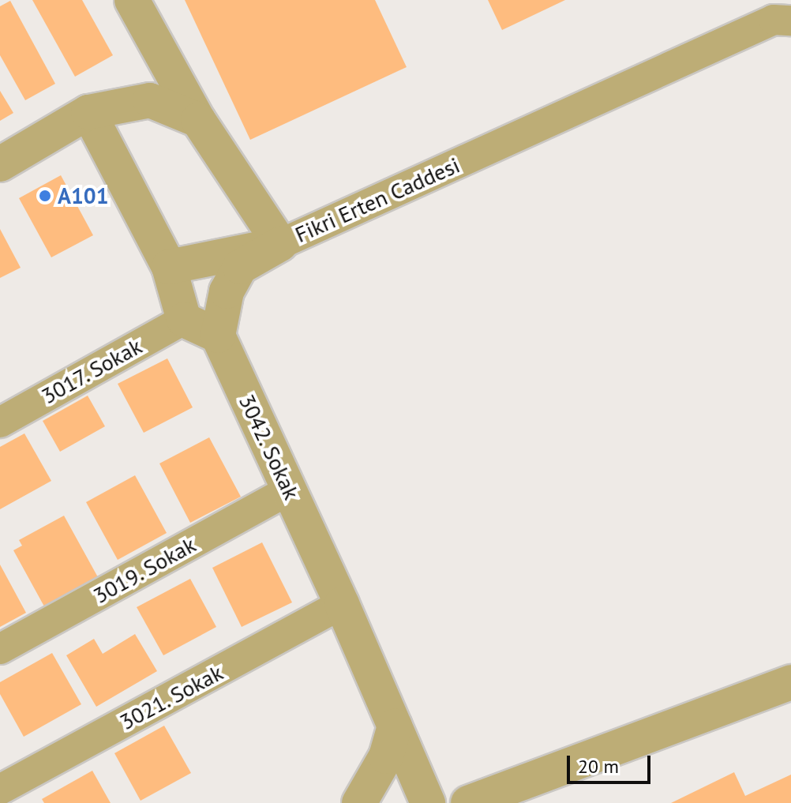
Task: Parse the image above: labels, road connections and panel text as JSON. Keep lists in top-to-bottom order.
{
  "streets": {
    "street": [
      "Fikri Erten Caddesi",
      "3017. Sokak",
      "3042. Sokak",
      "3019. Sokak",
      "3021. Sokak"
    ]
  },
  "crossings": [
    ["3042. Sokak", "3019. Sokak"],
    ["3042. Sokak", "3021. Sokak"]
  ],
  "places": ["A101"],
  "scale_bar": "20 m"
}
